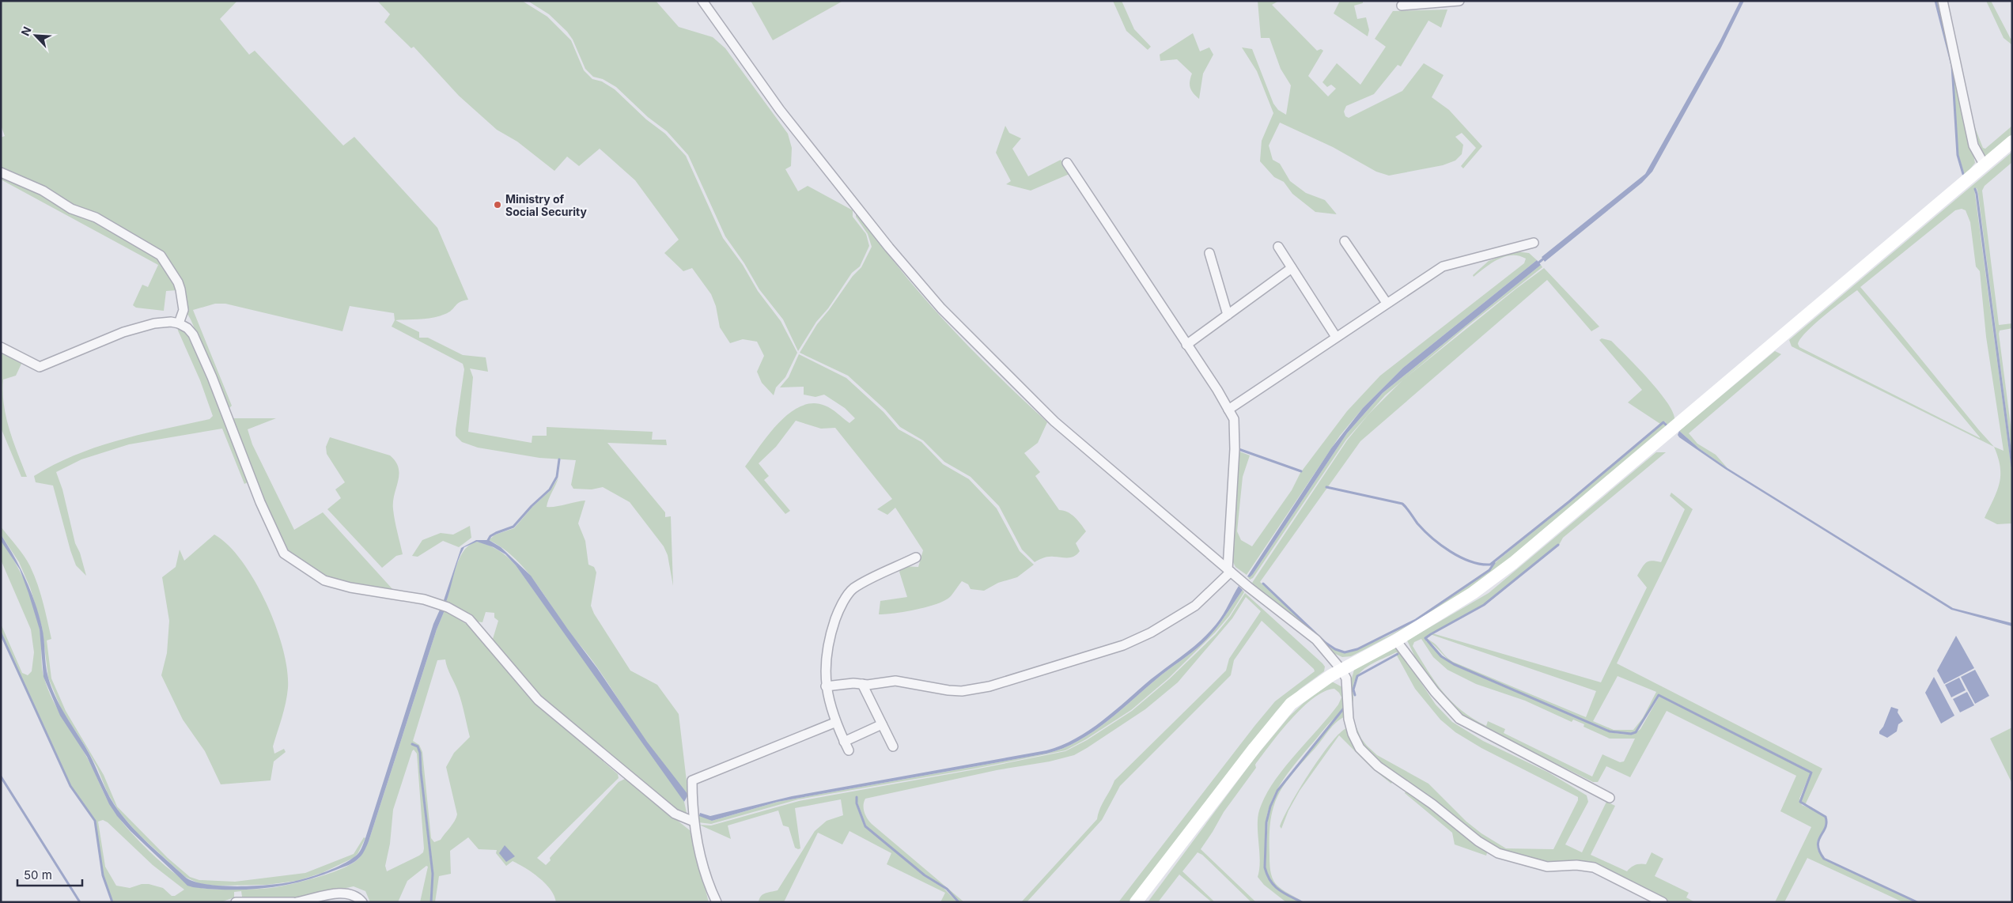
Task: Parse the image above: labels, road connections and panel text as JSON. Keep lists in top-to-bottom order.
{
  "places": ["Ministry of Social Security"],
  "scale_bar": "50 m",
  "north": "top left"
}
